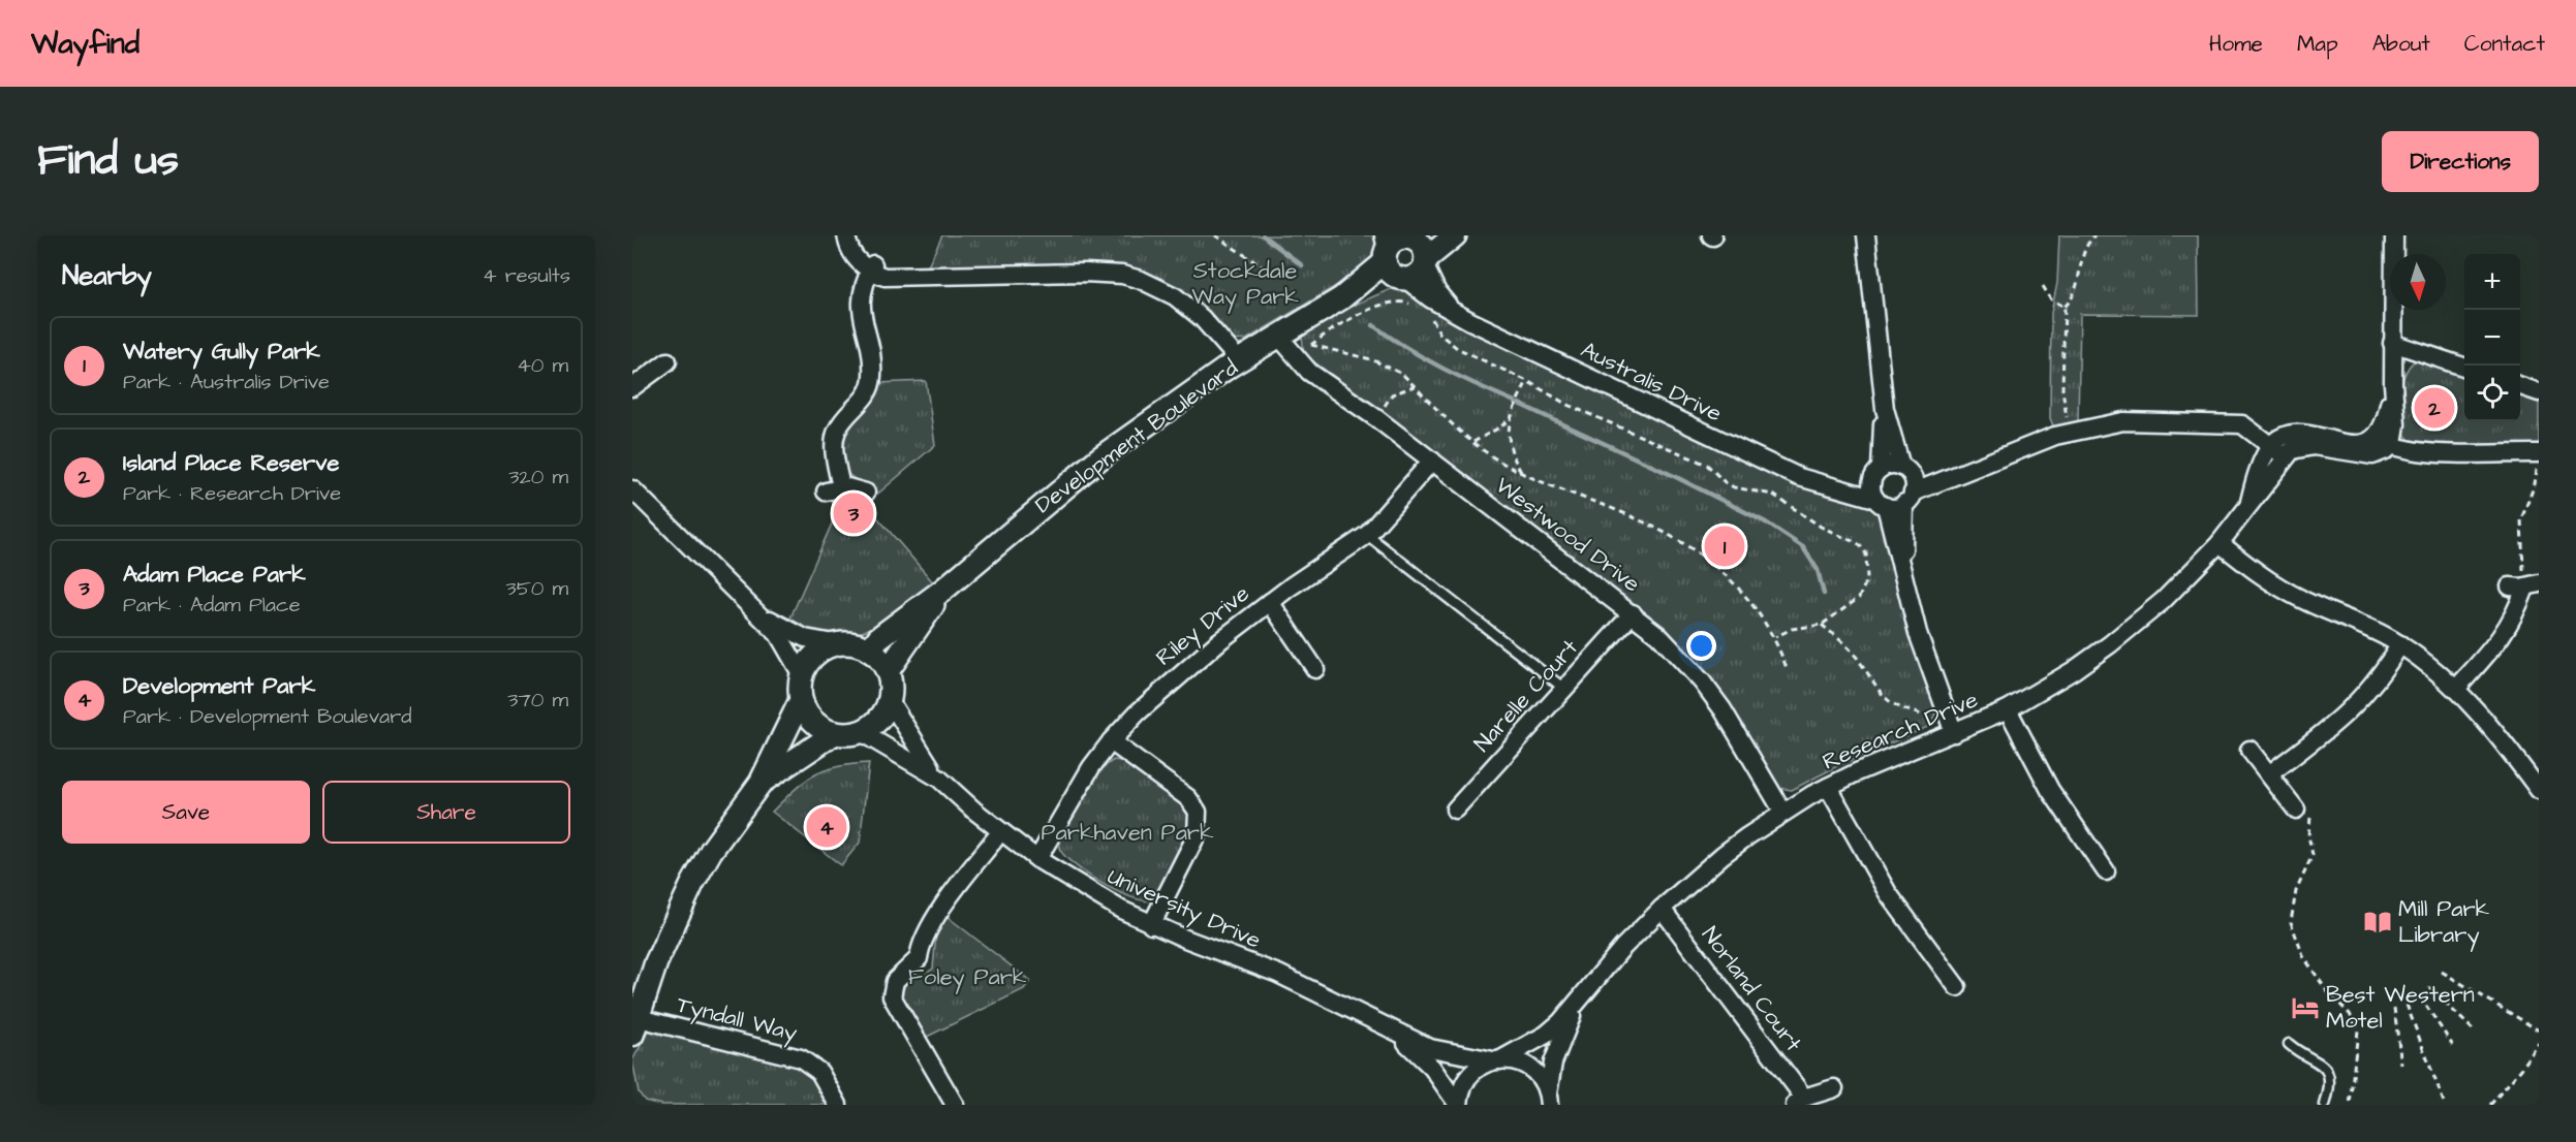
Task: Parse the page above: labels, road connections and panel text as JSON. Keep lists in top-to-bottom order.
{
  "streets": {
    "street": [
      "Australis Drive",
      "Development Boulevard",
      "Westwood Drive",
      "Riley Drive",
      "Narelle Court",
      "Research Drive",
      "University Drive",
      "Norland Court",
      "Tyndall Way"
    ]
  },
  "crossings": [
    ["Australis Drive", "Development Boulevard"],
    ["Development Boulevard", "Westwood Drive"],
    ["Development Boulevard", "University Drive"],
    ["Westwood Drive", "Riley Drive"],
    ["Westwood Drive", "Narelle Court"],
    ["Westwood Drive", "Research Drive"],
    ["Riley Drive", "University Drive"],
    ["Research Drive", "University Drive"],
    ["Research Drive", "Norland Court"]
  ],
  "parks": ["Stockdale Way Park", "Parkhaven Park", "Foley Park"],
  "places": {
    "library": ["Mill Park Library"],
    "hotel": ["Best Western Motel"]
  },
  "north": "bottom",
  "page": {
    "header": "Wayfind",
    "nav": [
      "Home",
      "Map",
      "About",
      "Contact"
    ],
    "title": "Find us",
    "buttons": [
      "Directions",
      ["Save", "Share"]
    ],
    "heading": ["Nearby", "4 results"],
    "map_buttons": ["+", "−"],
    "list": [
      {
        "mark": "1",
        "name": "Watery Gully Park",
        "note": "Park · Australis Drive",
        "value": "40 m"
      },
      {
        "mark": "2",
        "name": "Island Place Reserve",
        "note": "Park · Research Drive",
        "value": "320 m"
      },
      {
        "mark": "3",
        "name": "Adam Place Park",
        "note": "Park · Adam Place",
        "value": "350 m"
      },
      {
        "mark": "4",
        "name": "Development Park",
        "note": "Park · Development Boulevard",
        "value": "370 m"
      }
    ],
    "pins": [
      "2",
      "3",
      "1",
      "4"
    ]
  }
}
